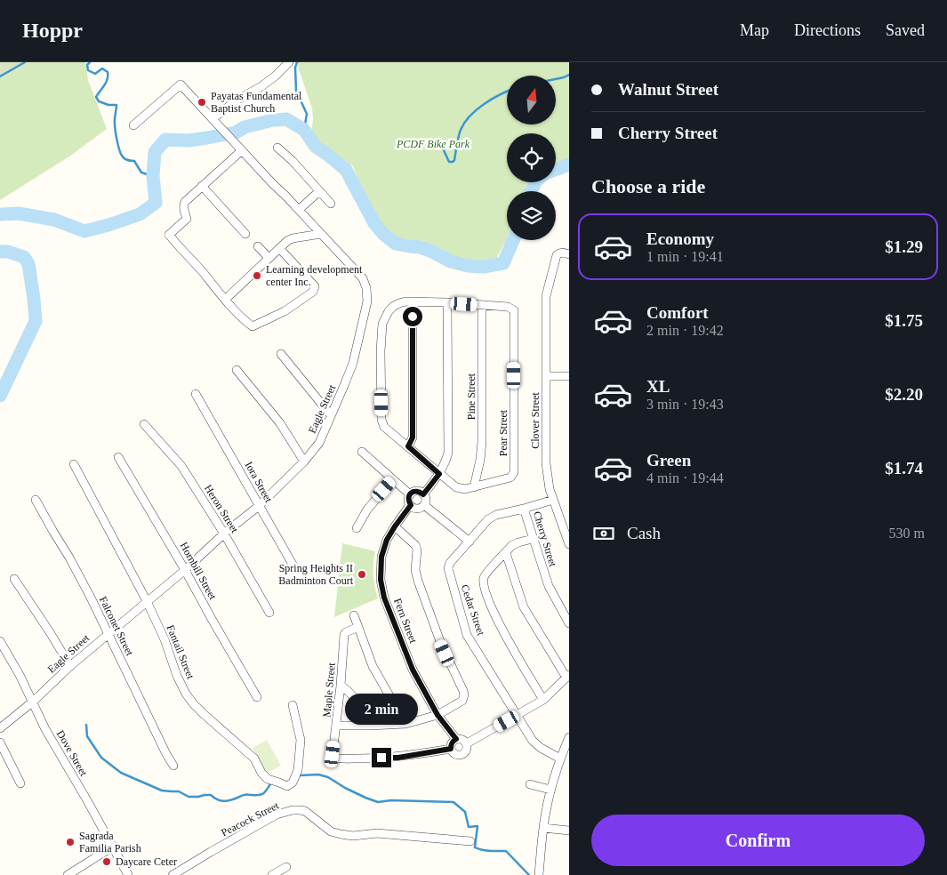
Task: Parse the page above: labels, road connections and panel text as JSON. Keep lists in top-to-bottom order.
{
  "streets": {
    "street": [
      "Pine Street",
      "Eagle Street",
      "Clover Street",
      "Pear Street",
      "Iora Street",
      "Heron Street",
      "Cherry Street",
      "Hornbill Street",
      "Cedar Street",
      "Fern Street",
      "Falconet Street",
      "Fantail Street",
      "Maple Street",
      "Dove Street",
      "Peacock Street"
    ]
  },
  "crossings": [
    ["Pine Street", "Pear Street"],
    ["Eagle Street", "Iora Street"],
    ["Eagle Street", "Heron Street"],
    ["Eagle Street", "Hornbill Street"],
    ["Eagle Street", "Falconet Street"],
    ["Eagle Street", "Fantail Street"],
    ["Eagle Street", "Dove Street"],
    ["Clover Street", "Cedar Street"],
    ["Cherry Street", "Cedar Street"],
    ["Fern Street", "Maple Street"]
  ],
  "parks": ["PCDF Bike Park"],
  "places": [
    "Payatas Fundamental Baptist Church",
    "Learning development center Inc.",
    "Spring Heights II Badminton Court",
    "Sagrada Familia Parish",
    "Daycare Ceter"
  ],
  "north": "top",
  "page": {
    "header": "Hoppr",
    "nav": ["Map", "Directions", "Saved"],
    "banner": ["Walnut Street", "Cherry Street"],
    "heading": "Choose a ride",
    "list": [
      {
        "name": "Economy",
        "note": "1 min · 19:41",
        "value": "$1.29"
      },
      {
        "name": "Comfort",
        "note": "2 min · 19:42",
        "value": "$1.75"
      },
      {
        "name": "XL",
        "note": "3 min · 19:43",
        "value": "$2.20"
      },
      {
        "name": "Green",
        "note": "4 min · 19:44",
        "value": "$1.74"
      }
    ],
    "pay": ["Cash", "530 m"],
    "bubble": "2 min",
    "buttons": "Confirm"
  }
}
